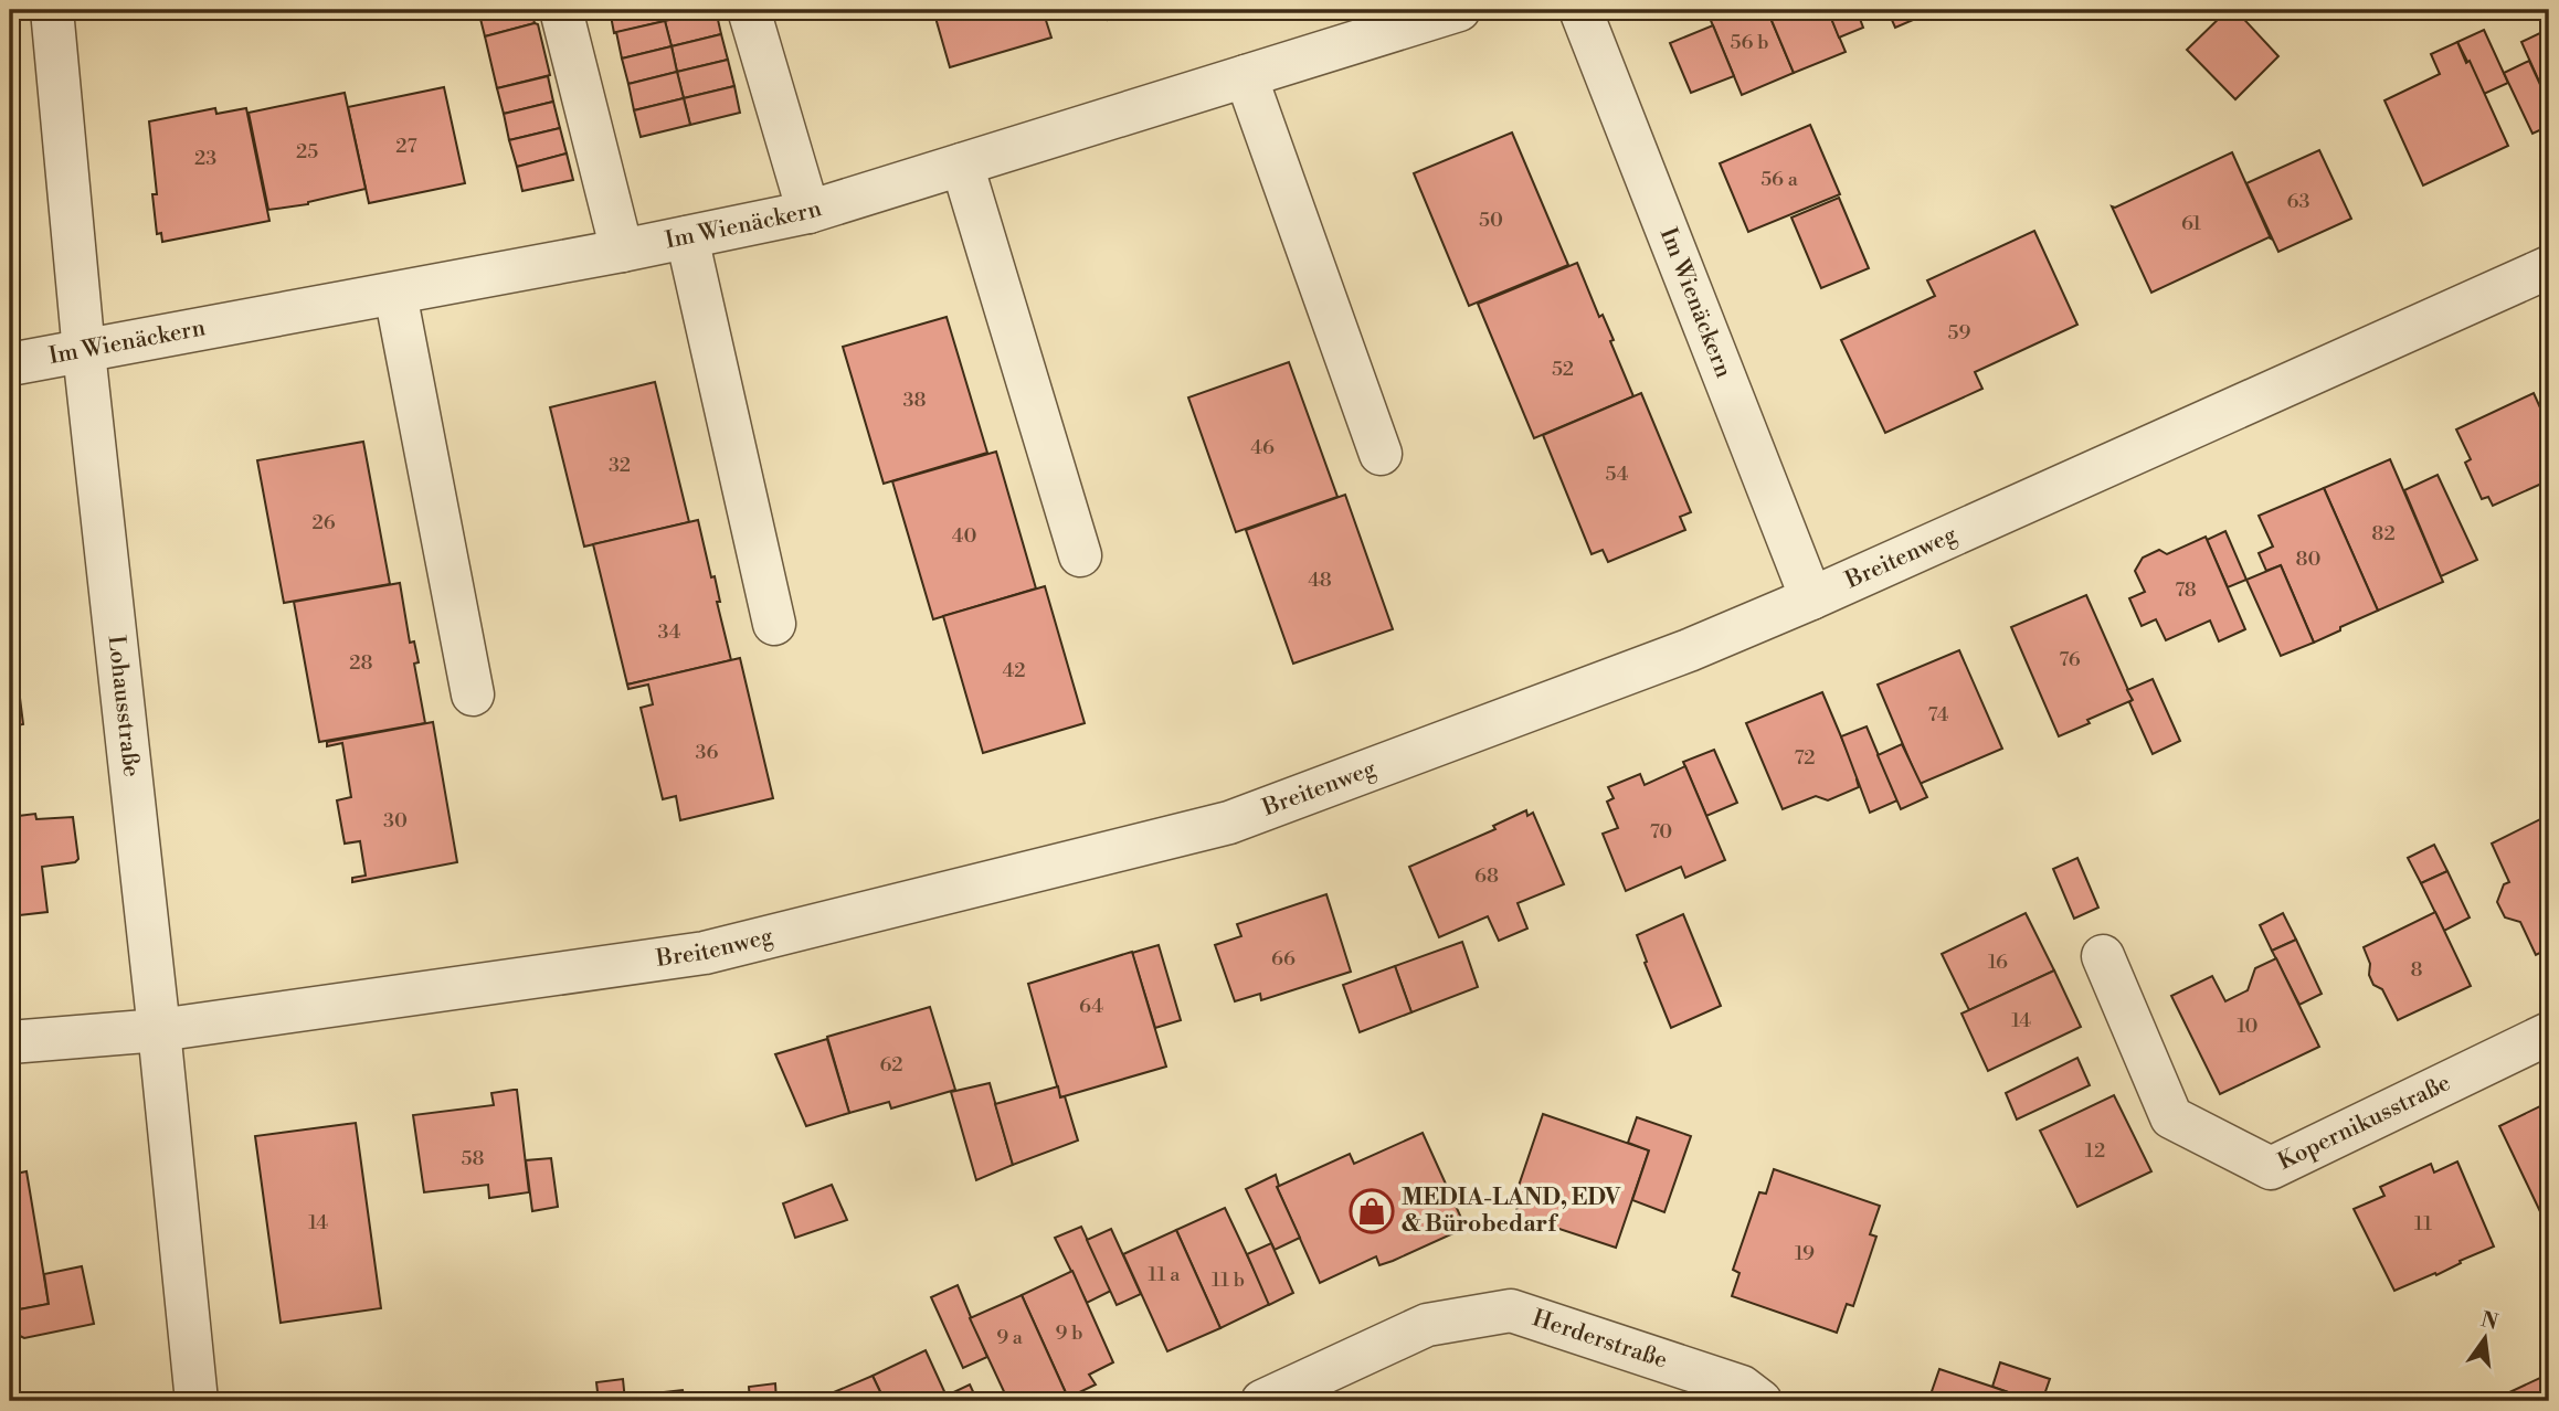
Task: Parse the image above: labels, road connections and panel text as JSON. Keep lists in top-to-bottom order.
{
  "streets": {
    "street": [
      "Im Wienäckern",
      "Breitenweg",
      "Lohausstraße",
      "Kopernikusstraße",
      "Herderstraße"
    ]
  },
  "crossings": [
    ["Im Wienäckern", "Breitenweg"],
    ["Im Wienäckern", "Lohausstraße"],
    ["Breitenweg", "Lohausstraße"]
  ],
  "places": {
    "shop": ["MEDIA-LAND, EDV & Bürobedarf"]
  },
  "house_numbers": [
    "56 b",
    "27",
    "25",
    "23",
    "56 a",
    "63",
    "50",
    "61",
    "59",
    "52",
    "38",
    "46",
    "32",
    "54",
    "26",
    "82",
    "40",
    "80",
    "48",
    "78",
    "34",
    "76",
    "28",
    "42",
    "74",
    "36",
    "72",
    "30",
    "70",
    "68",
    "66",
    "16",
    "8",
    "64",
    "14",
    "10",
    "62",
    "12",
    "58",
    "14",
    "11",
    "19",
    "11 a",
    "11 b",
    "9 b",
    "9 a"
  ],
  "north": "top"
}
